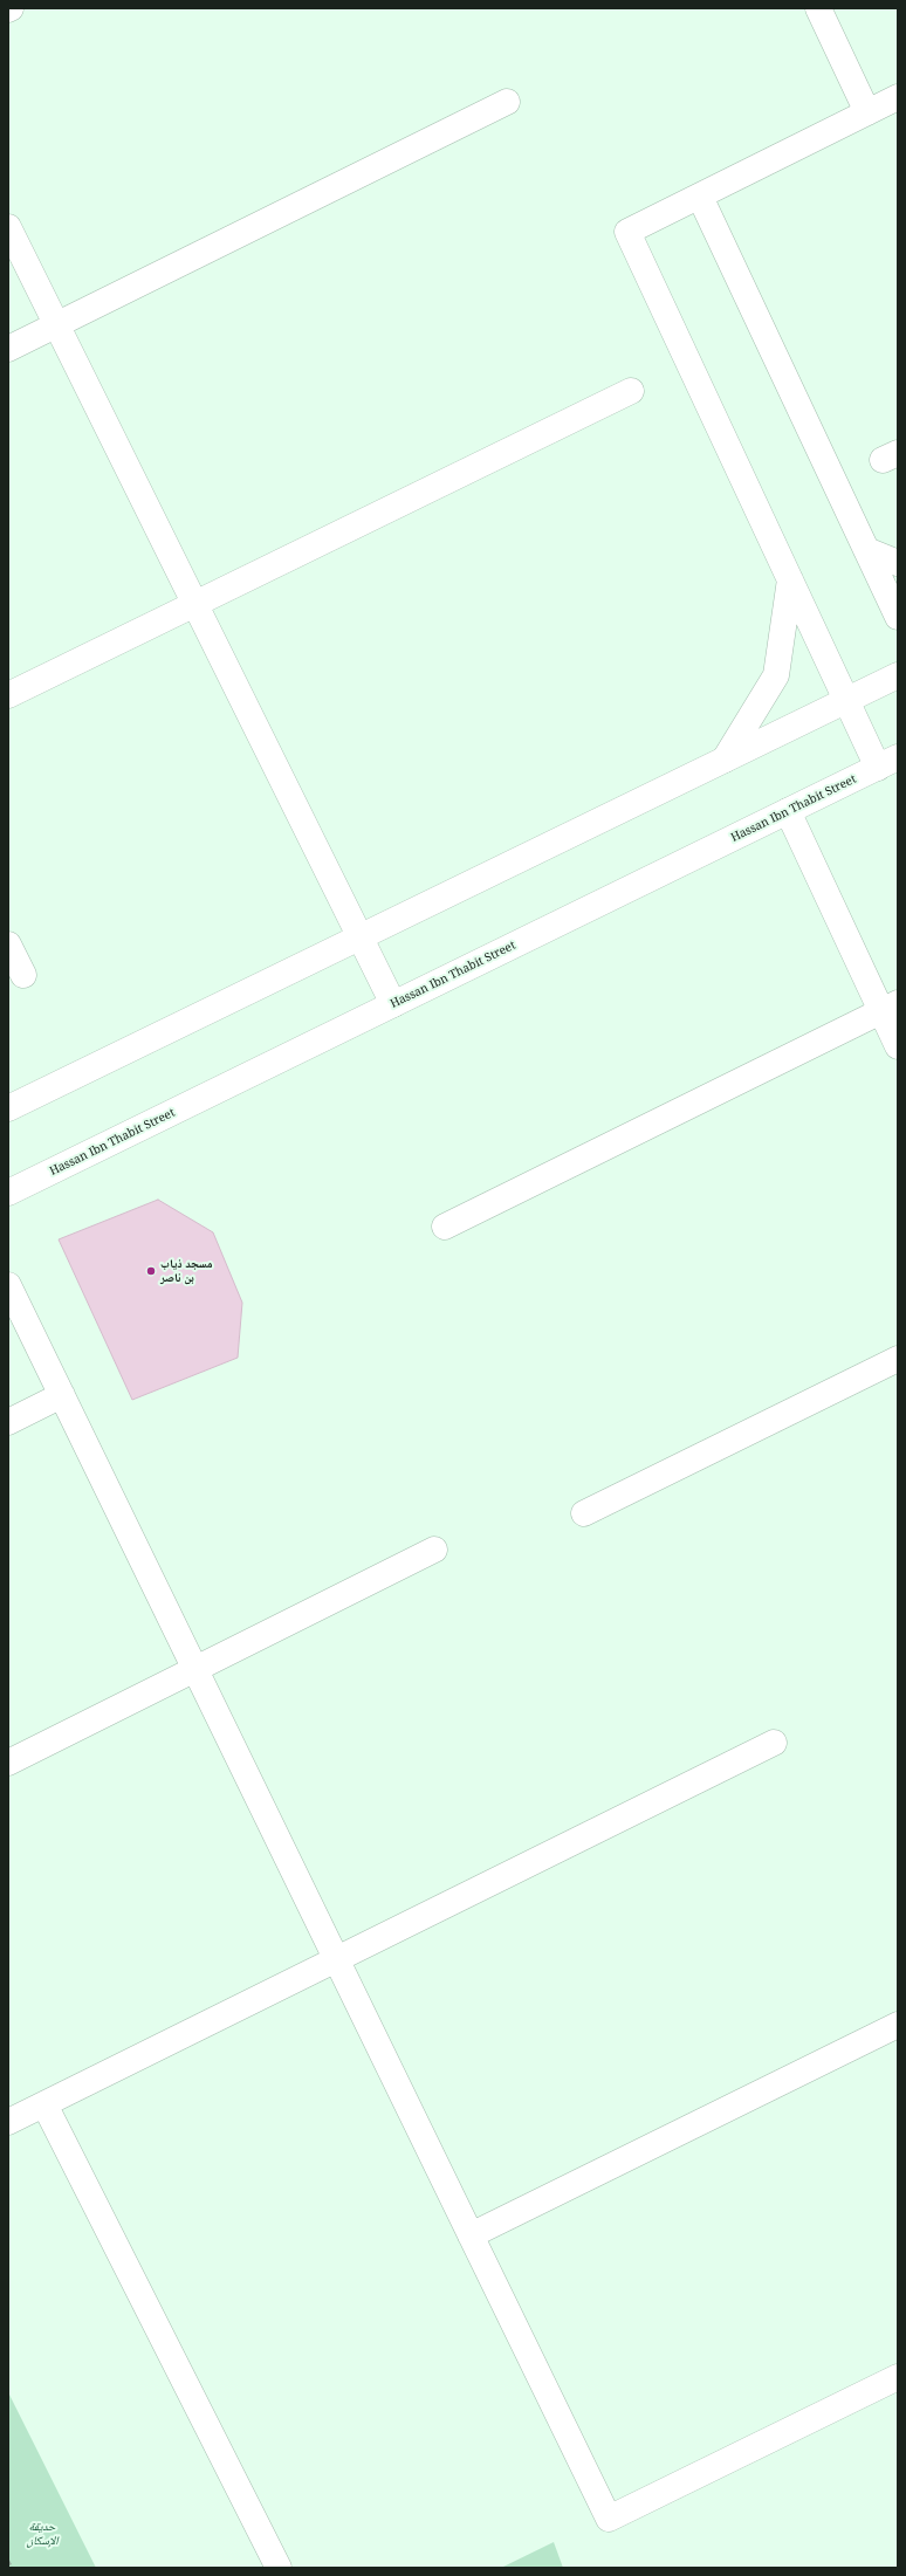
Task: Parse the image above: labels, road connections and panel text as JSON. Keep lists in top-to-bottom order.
{
  "streets": {
    "street": ["Hassan Ibn Thabit Street"]
  },
  "parks": ["حديقة الإسكان"],
  "places": ["مسجد ذياب بن ناصر"]
}
